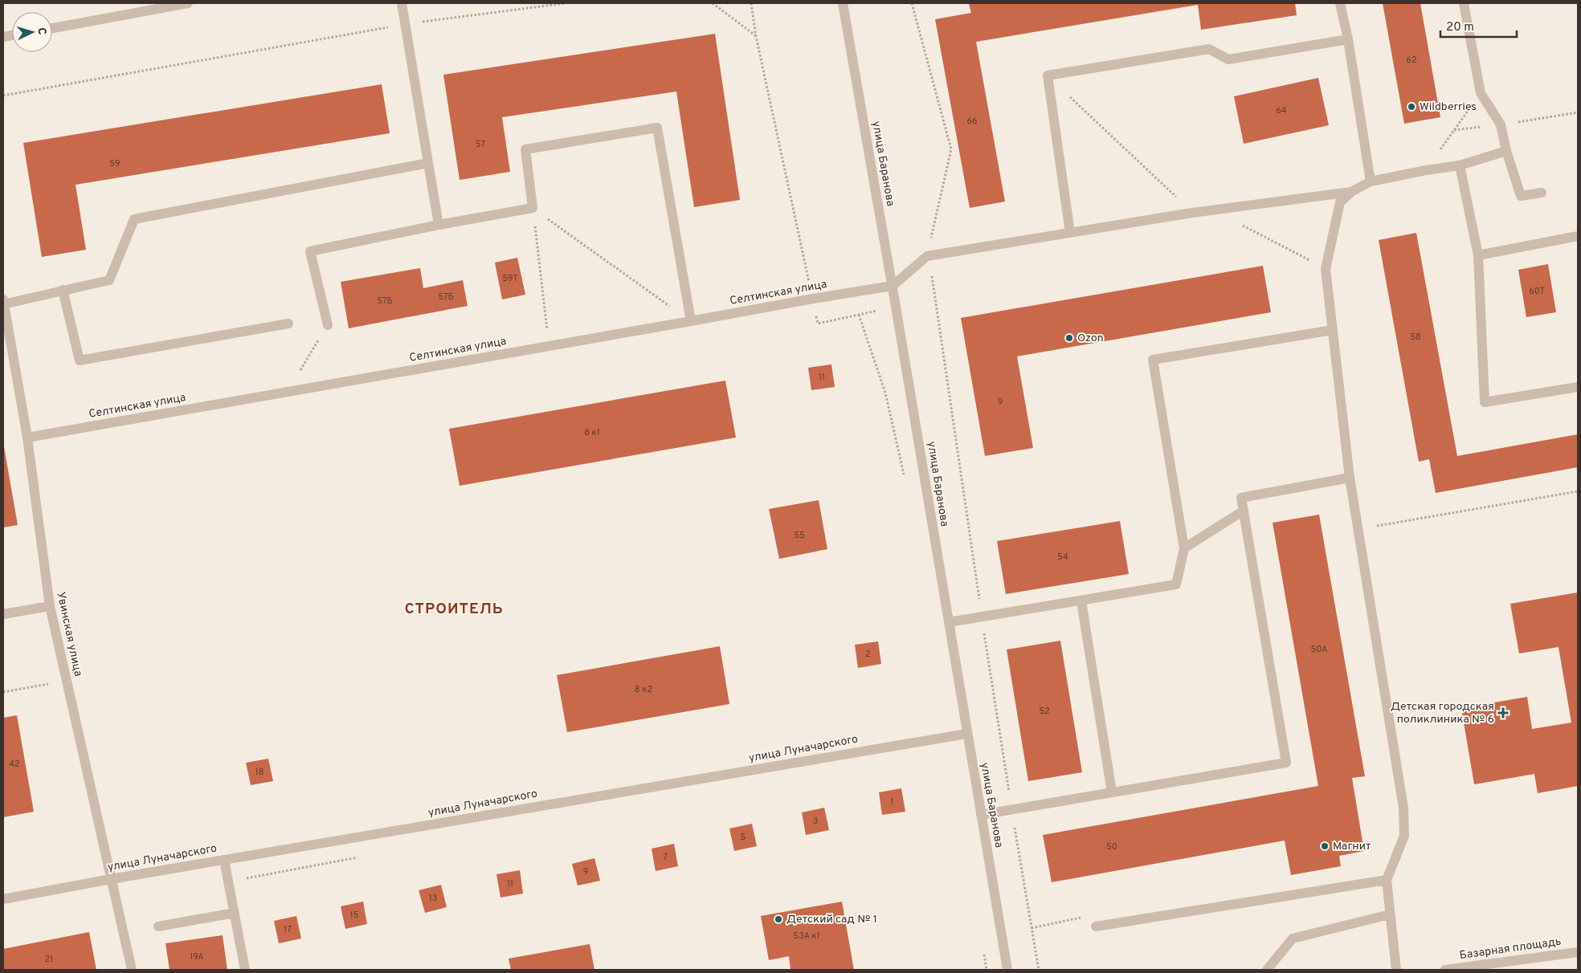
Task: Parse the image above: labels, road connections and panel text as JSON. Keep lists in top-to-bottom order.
{
  "streets": {
    "street": [
      "улица Баранова",
      "Селтинская улица",
      "Увинская улица",
      "улица Луначарского",
      "Базарная площадь"
    ]
  },
  "crossings": [
    ["улица Баранова", "Селтинская улица"],
    ["улица Баранова", "улица Луначарского"],
    ["Селтинская улица", "Увинская улица"],
    ["Увинская улица", "улица Луначарского"]
  ],
  "districts": ["СТРОИТЕЛЬ"],
  "places": {
    "other": [
      "Wildberries",
      "Ozon",
      "Магнит",
      "Детский сад № 1"
    ],
    "health": ["Детская городская поликлиника № 6"]
  },
  "house_numbers": [
    "62",
    "64",
    "66",
    "57",
    "59",
    "59Т",
    "60Т",
    "57Б",
    "57Б",
    "58",
    "11",
    "9",
    "8 к1",
    "55",
    "54",
    "50А",
    "2",
    "8 к2",
    "52",
    "42",
    "18",
    "1",
    "3",
    "5",
    "50",
    "7",
    "9",
    "11",
    "13",
    "15",
    "17",
    "53А к1",
    "19А",
    "21"
  ],
  "scale_bar": "20 m",
  "north": "right"
}
